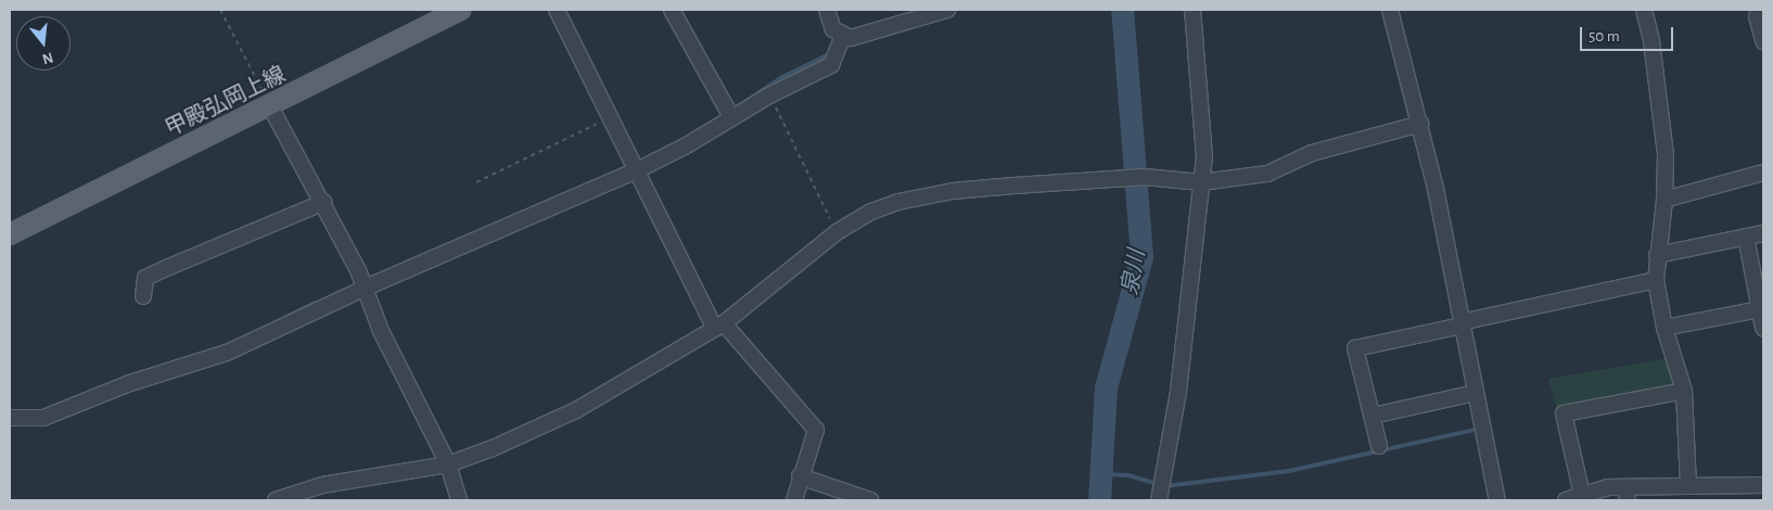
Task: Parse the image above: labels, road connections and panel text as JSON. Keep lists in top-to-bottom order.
{
  "streets": {
    "main road": ["甲殿弘岡上線"]
  },
  "water": ["泉川"],
  "scale_bar": "50 m",
  "north": "bottom"
}
